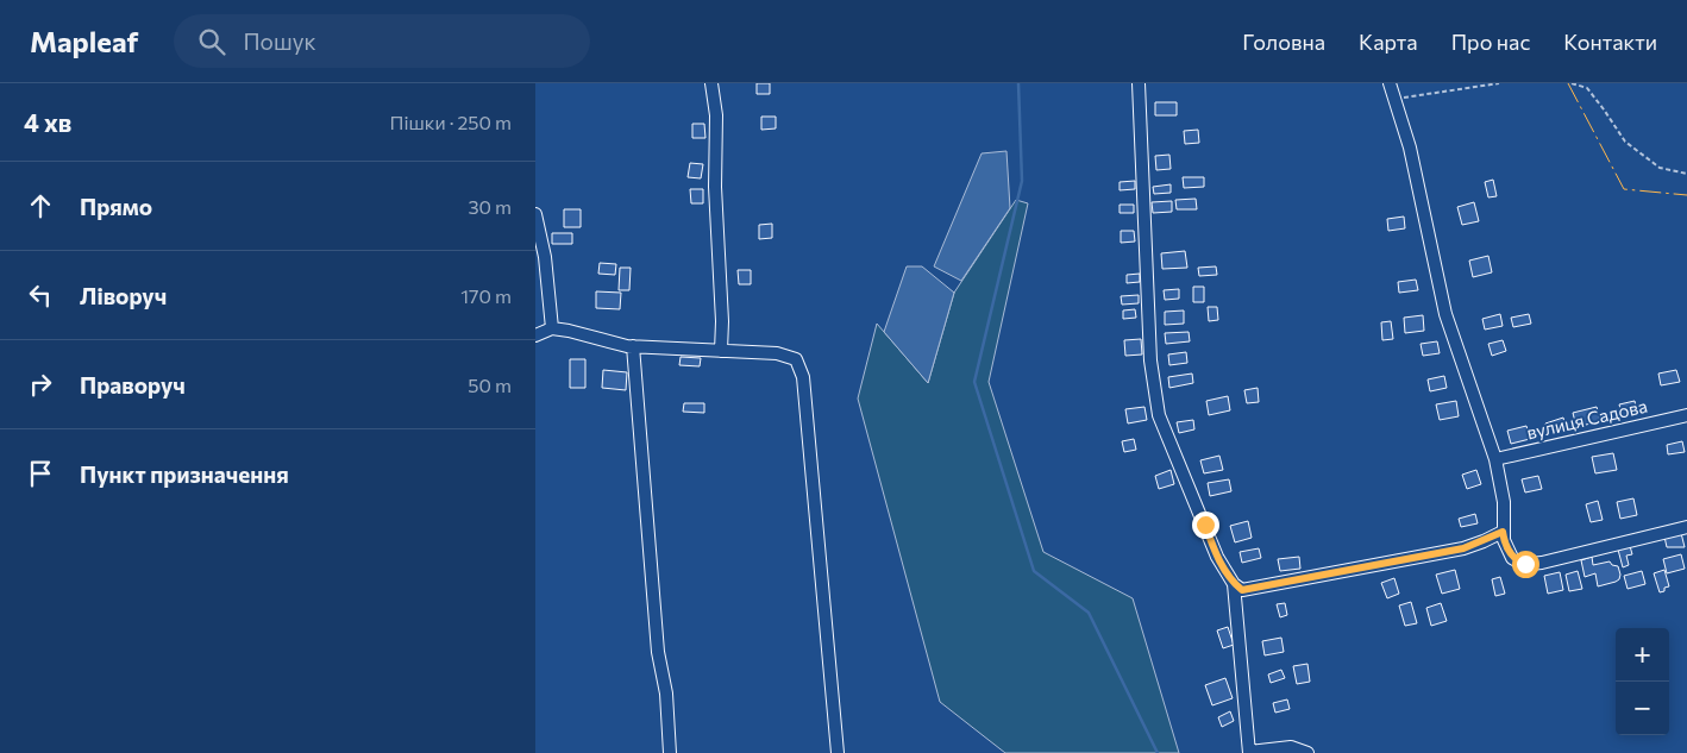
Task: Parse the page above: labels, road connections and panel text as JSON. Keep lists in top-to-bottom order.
{
  "streets": {
    "street": ["вулиця Садова"]
  },
  "page": {
    "header": "Mapleaf",
    "search": "Пошук",
    "nav": [
      "Головна",
      "Карта",
      "Про нас",
      "Контакти"
    ],
    "heading": ["4 хв", "Пішки · 250 m"],
    "list": [
      ["Прямо", "30 m"],
      ["Ліворуч", "170 m"],
      ["Праворуч", "50 m"],
      "Пункт призначення"
    ],
    "map_buttons": ["+", "−"]
  }
}
